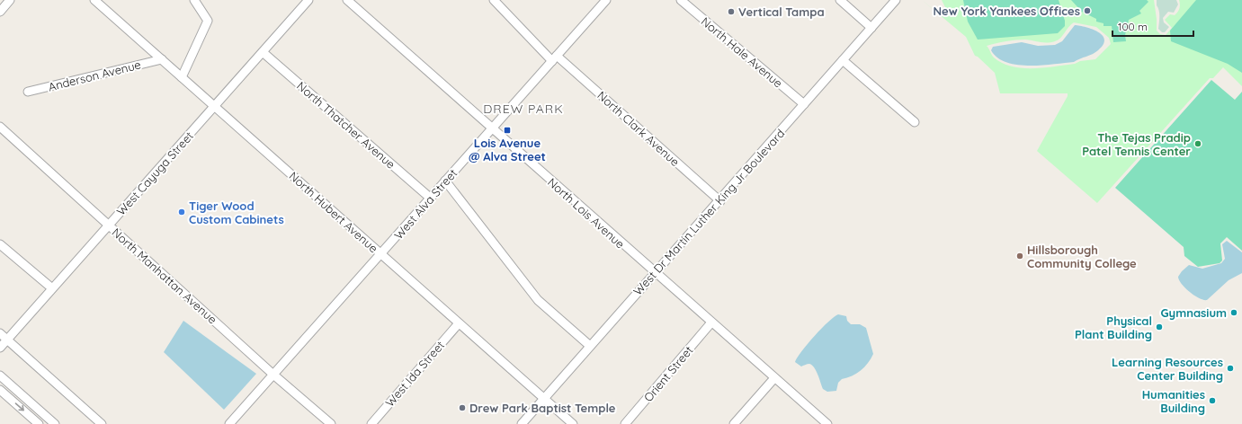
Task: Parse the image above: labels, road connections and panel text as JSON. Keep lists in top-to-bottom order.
{
  "streets": {
    "street": [
      "North Hale Avenue",
      "Anderson Avenue",
      "North Thatcher Avenue",
      "North Clark Avenue",
      "West Cayuga Street",
      "West Alva Street",
      "North Hubert Avenue",
      "West Dr Martin Luther King Jr Boulevard",
      "North Lois Avenue",
      "North Manhattan Avenue",
      "West Ida Street",
      "Orient Street"
    ]
  },
  "crossings": [
    ["North Hale Avenue", "West Dr Martin Luther King Jr Boulevard"],
    ["Anderson Avenue", "North Hubert Avenue"],
    ["North Thatcher Avenue", "West Cayuga Street"],
    ["North Thatcher Avenue", "West Alva Street"],
    ["North Clark Avenue", "West Alva Street"],
    ["North Clark Avenue", "West Dr Martin Luther King Jr Boulevard"],
    ["West Cayuga Street", "North Hubert Avenue"],
    ["West Cayuga Street", "North Manhattan Avenue"],
    ["West Alva Street", "North Hubert Avenue"],
    ["West Alva Street", "North Lois Avenue"],
    ["West Alva Street", "North Manhattan Avenue"],
    ["North Hubert Avenue", "West Dr Martin Luther King Jr Boulevard"],
    ["North Hubert Avenue", "West Ida Street"],
    ["West Dr Martin Luther King Jr Boulevard", "North Lois Avenue"],
    ["North Lois Avenue", "Orient Street"]
  ],
  "districts": ["DREW PARK"],
  "places": {
    "other": [
      "New York Yankees Offices",
      "Vertical Tampa",
      "The Tejas Pradip Patel Tennis Center",
      "Tiger Wood Custom Cabinets",
      "Hillsborough Community College",
      "Gymnasium",
      "Physical Plant Building",
      "Learning Resources Center Building",
      "Humanities Building",
      "Drew Park Baptist Temple"
    ],
    "transit": ["Lois Avenue @ Alva Street"]
  },
  "scale_bar": "100 m"
}
